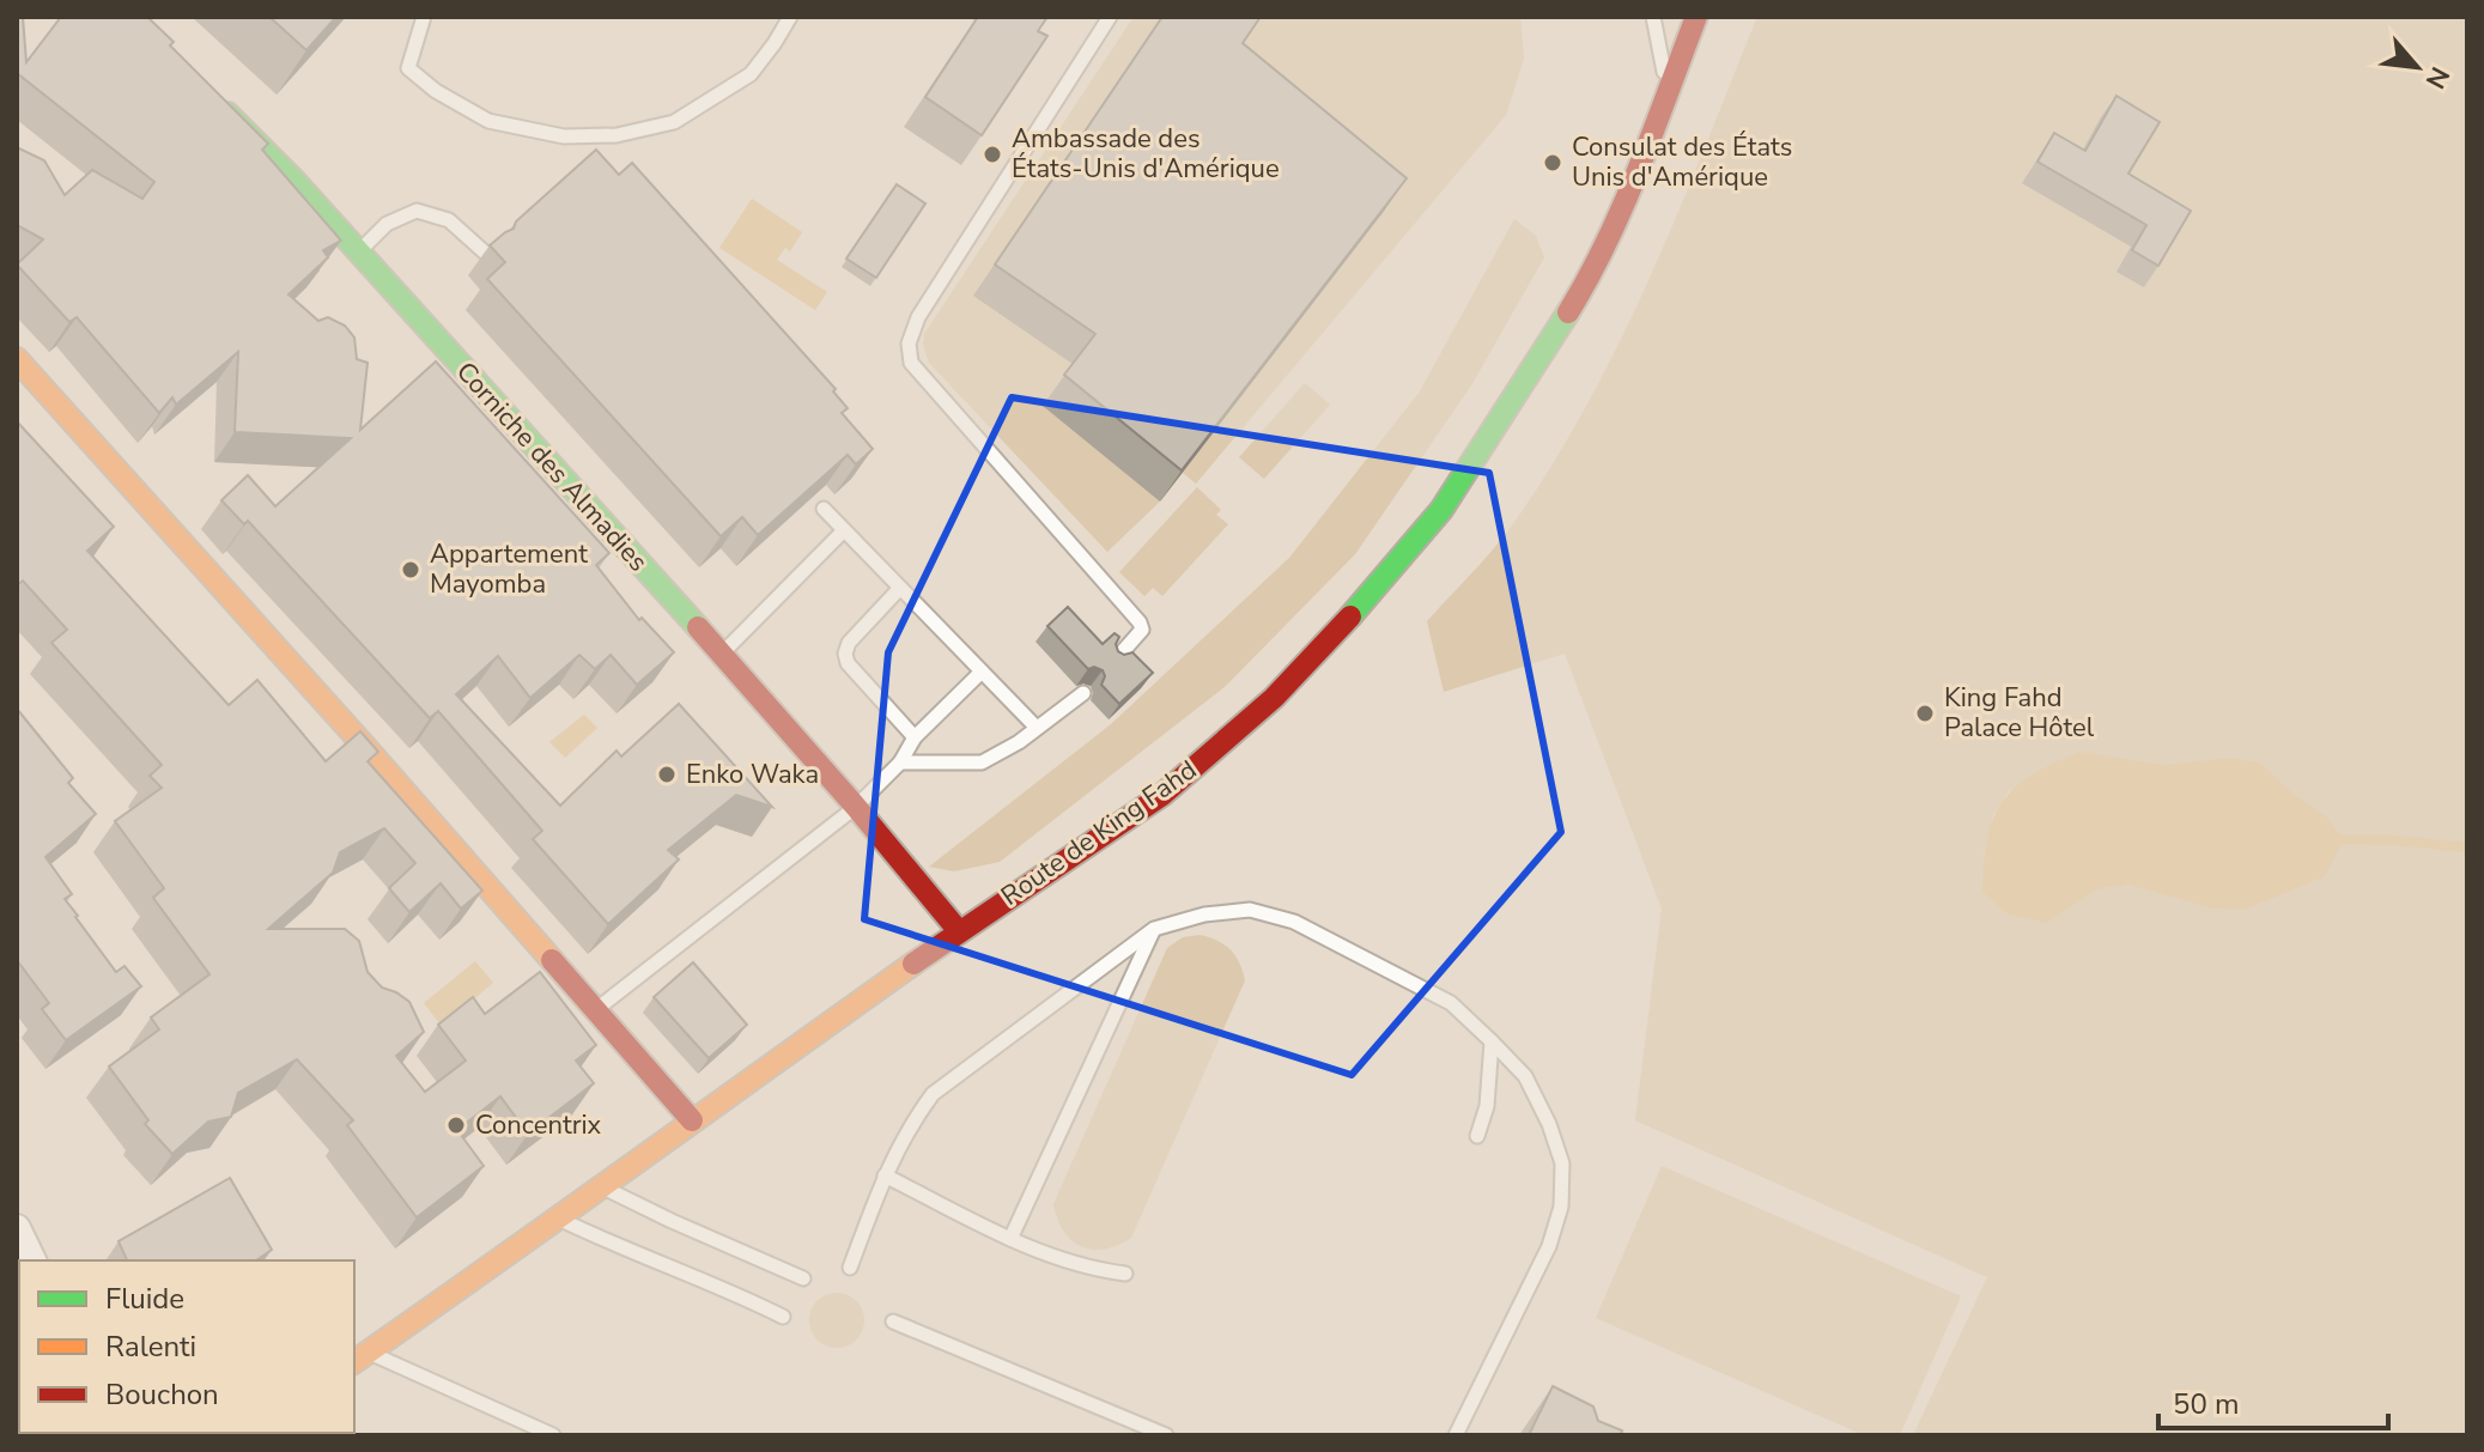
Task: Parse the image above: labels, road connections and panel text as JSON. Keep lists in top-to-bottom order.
{
  "streets": {
    "street": ["Corniche des Almadies", "Route de King Fahd"]
  },
  "crossings": [
    ["Corniche des Almadies", "Route de King Fahd"]
  ],
  "places": [
    "Ambassade des États-Unis d'Amérique",
    "Consulat des États Unis d'Amérique",
    "Appartement Mayomba",
    "King Fahd Palace Hôtel",
    "Enko Waka",
    "Concentrix"
  ],
  "legend": ["Fluide", "Ralenti", "Bouchon"],
  "scale_bar": "50 m",
  "north": "bottom right"
}
